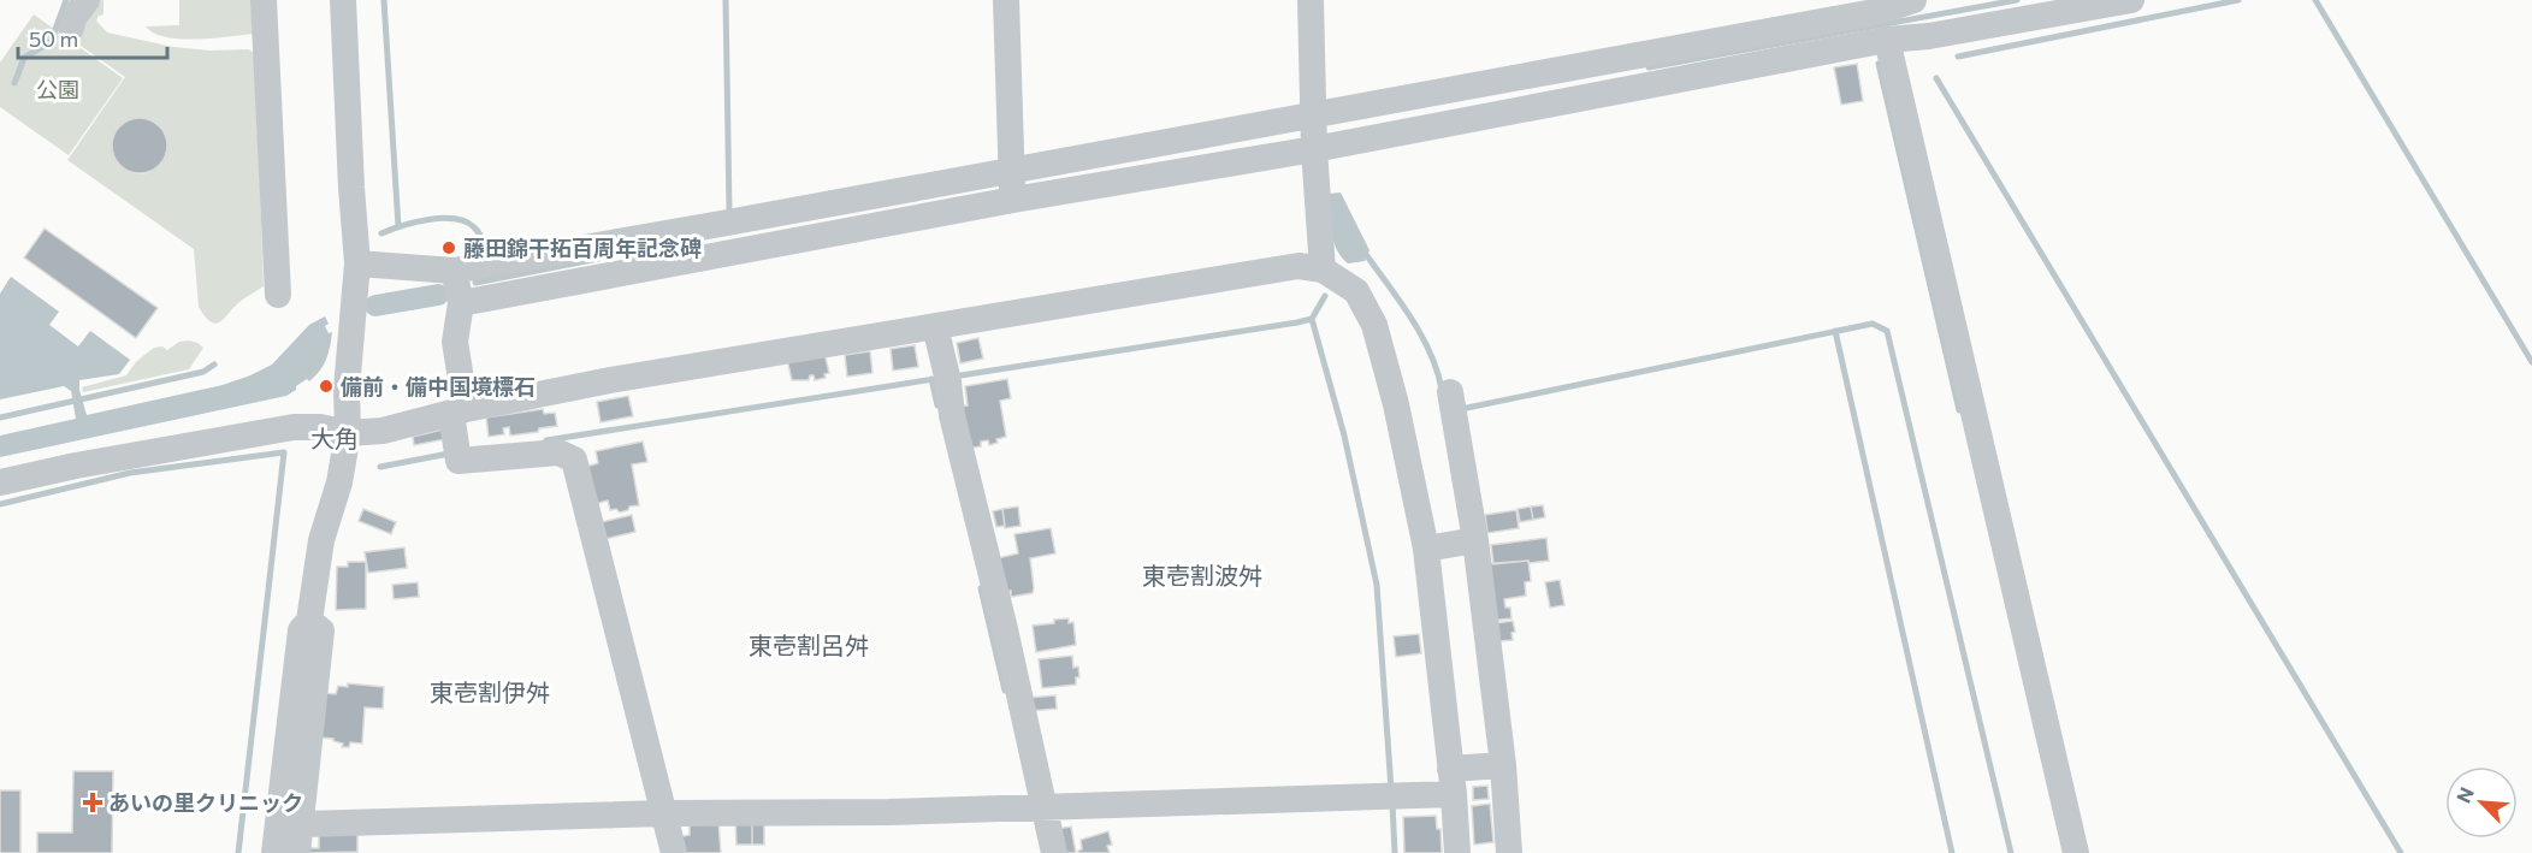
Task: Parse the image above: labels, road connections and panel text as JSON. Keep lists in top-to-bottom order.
{
  "districts": [
    "大角",
    "東壱割波舛",
    "東壱割呂舛",
    "東壱割伊舛"
  ],
  "parks": ["公園"],
  "places": {
    "other": ["藤田錦干拓百周年記念碑", "備前・備中国境標石"],
    "health": ["あいの里クリニック"]
  },
  "scale_bar": "50 m",
  "north": "top left"
}
